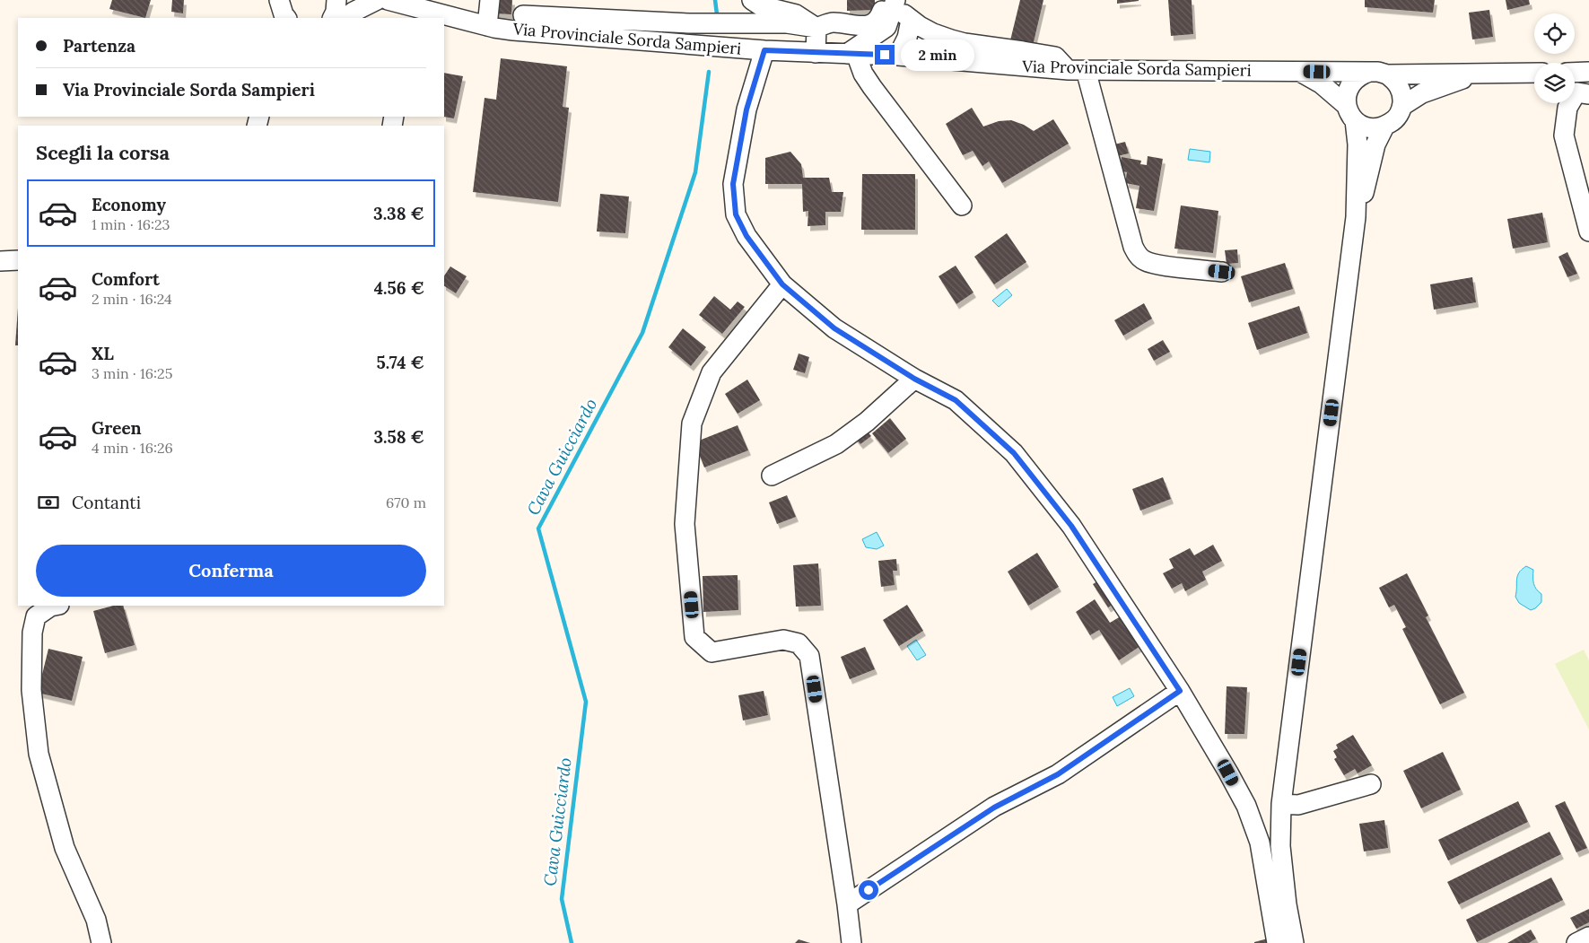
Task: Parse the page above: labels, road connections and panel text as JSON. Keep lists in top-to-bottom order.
{
  "streets": {
    "street": ["Via Provinciale Sorda Sampieri"]
  },
  "water": ["Cava Guicciardo"],
  "page": {
    "banner": ["Partenza", "Via Provinciale Sorda Sampieri"],
    "bubble": "2 min",
    "heading": "Scegli la corsa",
    "list": [
      {
        "name": "Economy",
        "note": "1 min · 16:23",
        "value": "3.38 €"
      },
      {
        "name": "Comfort",
        "note": "2 min · 16:24",
        "value": "4.56 €"
      },
      {
        "name": "XL",
        "note": "3 min · 16:25",
        "value": "5.74 €"
      },
      {
        "name": "Green",
        "note": "4 min · 16:26",
        "value": "3.58 €"
      }
    ],
    "pay": ["Contanti", "670 m"],
    "buttons": "Conferma"
  }
}
